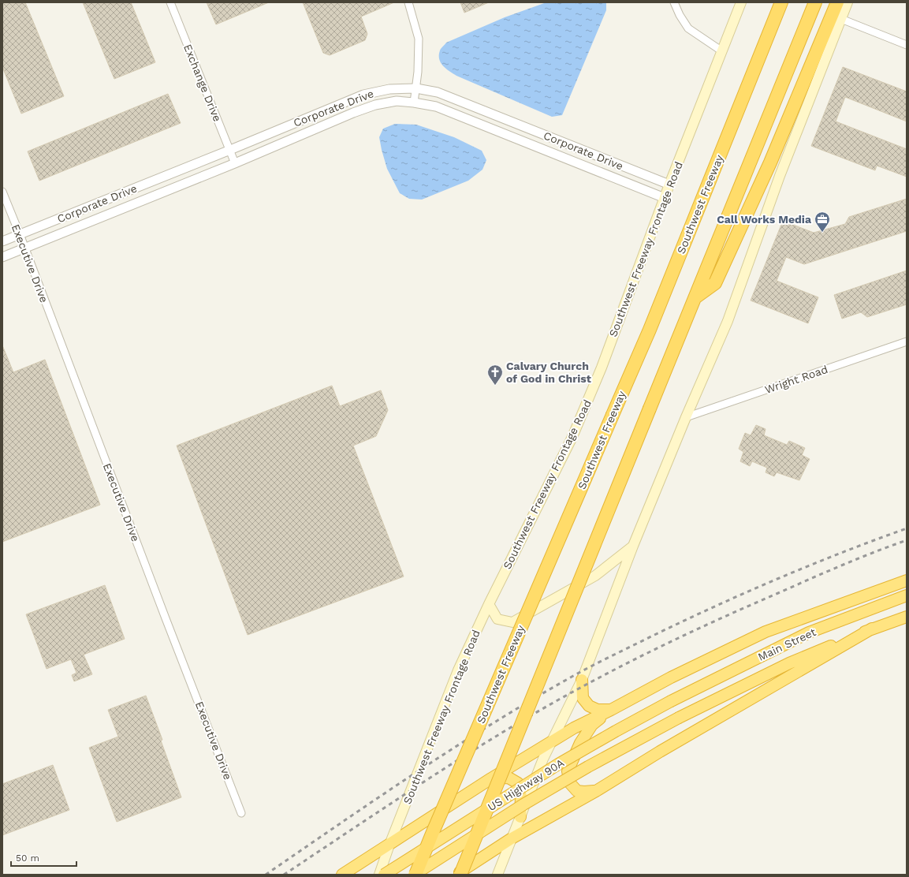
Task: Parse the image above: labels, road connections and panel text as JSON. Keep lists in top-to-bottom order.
{
  "streets": {
    "highway": ["Southwest Freeway", "Main Street", "US Highway 90A"],
    "main road": ["Southwest Freeway Frontage Road"],
    "street": [
      "Exchange Drive",
      "Corporate Drive",
      "Executive Drive",
      "Wright Road"
    ]
  },
  "crossings": [
    ["Exchange Drive", "Corporate Drive"],
    ["Corporate Drive", "Southwest Freeway Frontage Road"],
    ["Corporate Drive", "Executive Drive"],
    ["Southwest Freeway", "US Highway 90A"],
    ["Southwest Freeway Frontage Road", "US Highway 90A"],
    ["Main Street", "US Highway 90A"]
  ],
  "places": {
    "office": ["Call Works Media"],
    "church": ["Calvary Church of God in Christ"]
  },
  "scale_bar": "50 m"
}
